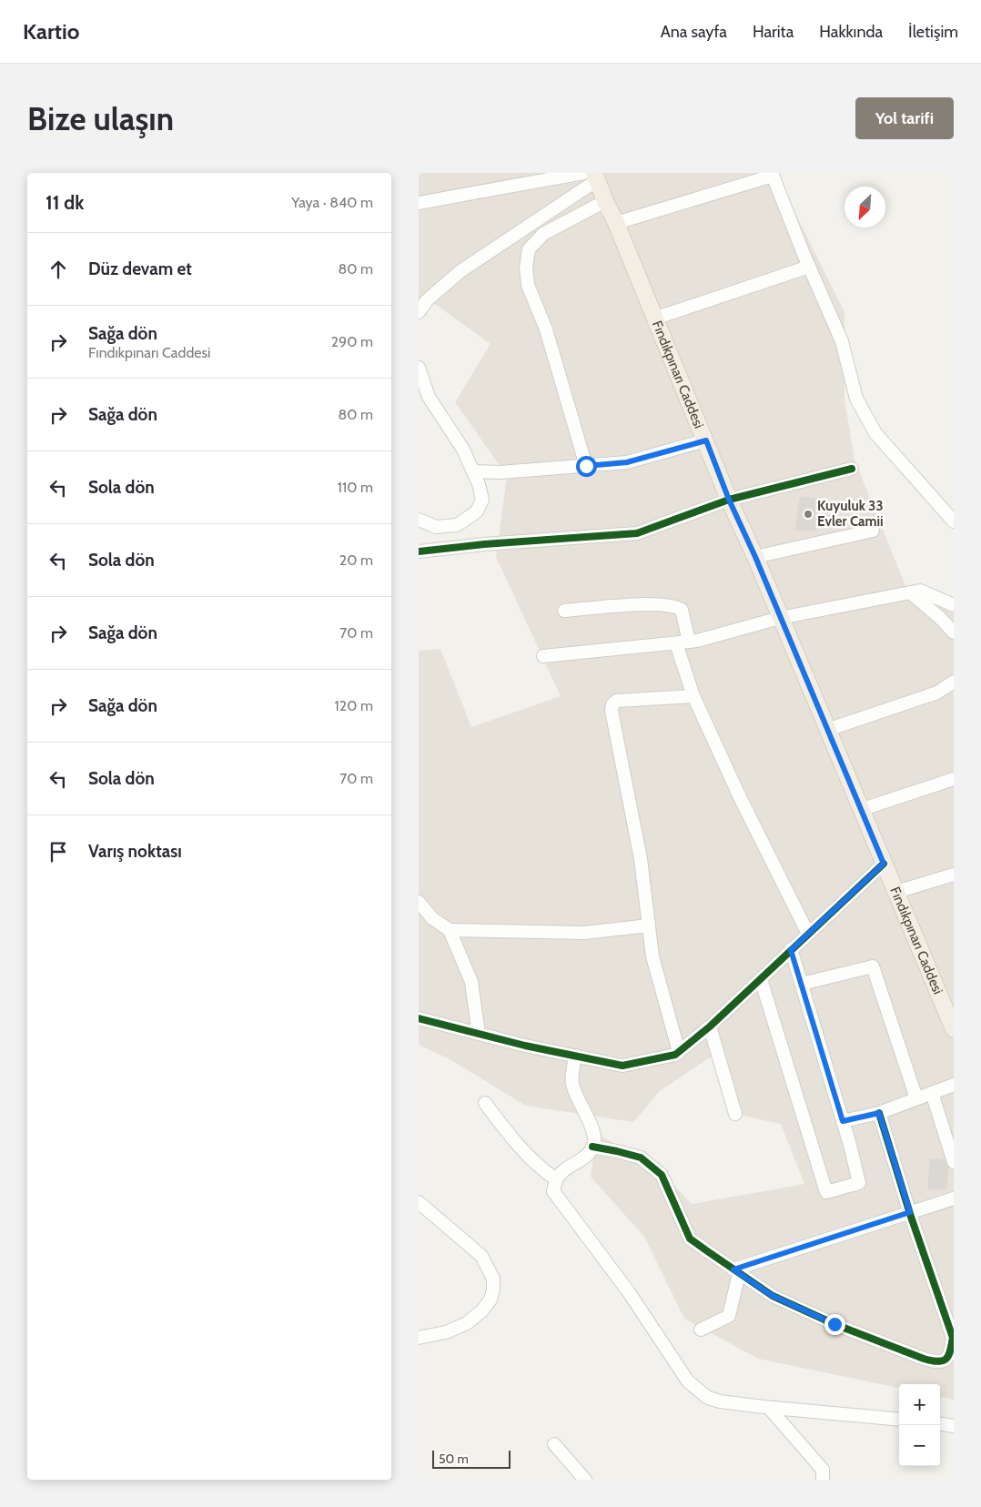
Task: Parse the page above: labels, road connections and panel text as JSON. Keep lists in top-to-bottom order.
{
  "streets": {
    "main road": ["Fındıkpınarı Caddesi"]
  },
  "places": ["Kuyuluk 33 Evler Camii"],
  "scale_bar": "50 m",
  "north": "bottom left",
  "page": {
    "header": "Kartio",
    "nav": [
      "Ana sayfa",
      "Harita",
      "Hakkında",
      "İletişim"
    ],
    "buttons": "Yol tarifi",
    "title": "Bize ulaşın",
    "heading": ["11 dk", "Yaya · 840 m"],
    "list": [
      ["Düz devam et", "80 m"],
      ["Sağa dön", "Fındıkpınarı Caddesi", "290 m"],
      ["Sağa dön", "80 m"],
      ["Sola dön", "110 m"],
      ["Sola dön", "20 m"],
      ["Sağa dön", "70 m"],
      ["Sağa dön", "120 m"],
      ["Sola dön", "70 m"],
      "Varış noktası"
    ],
    "map_buttons": ["+", "−"],
    "scale": "50 m"
  }
}
